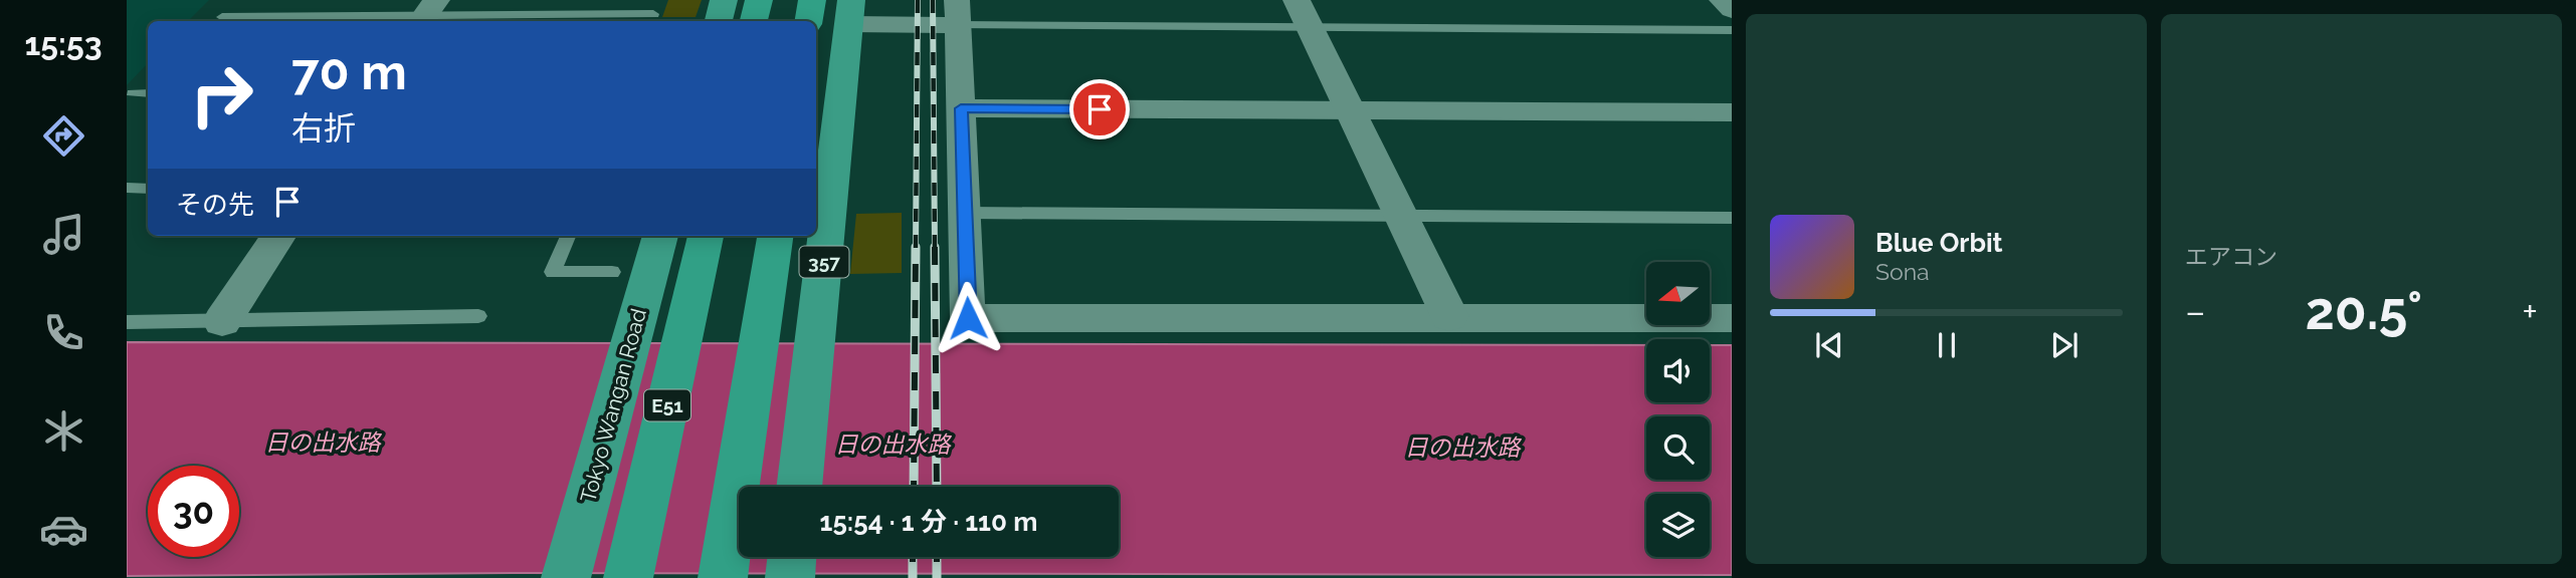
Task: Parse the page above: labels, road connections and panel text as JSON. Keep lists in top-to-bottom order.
{
  "streets": {
    "highway": ["357", "Tokyo Wangan Road", "E51"]
  },
  "water": ["日の出水路"],
  "north": "left",
  "page": {
    "tabs": "15:53",
    "tile": "エアコン",
    "turn": ["70 m", "右折"],
    "then": "その先",
    "song": ["Blue Orbit", "Sona"],
    "heat": ["−", "20.5°", "+"],
    "limit": "30",
    "trip": "15:54 · 1 分 · 110 m"
  }
}
